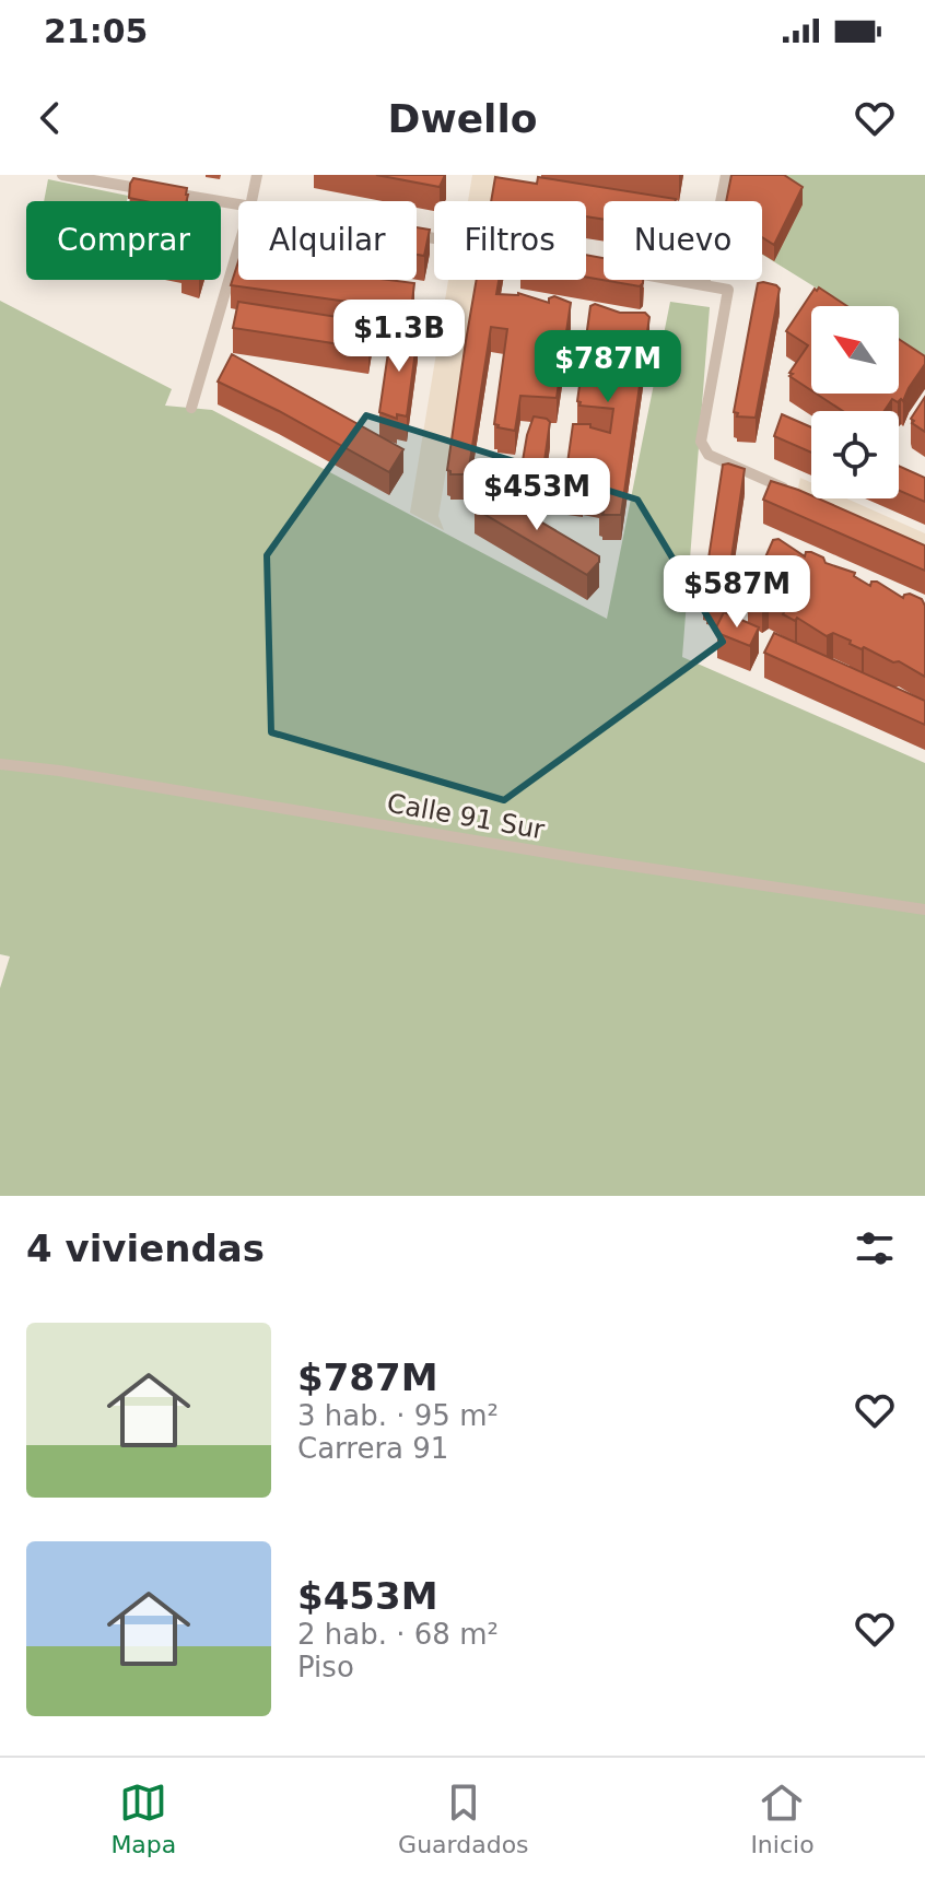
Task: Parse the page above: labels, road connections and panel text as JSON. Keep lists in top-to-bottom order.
{
  "streets": {
    "street": ["Calle 91 Sur"]
  },
  "north": "top left",
  "page": {
    "status": "21:05",
    "header": "Dwello",
    "chip": [
      "Comprar",
      "Alquilar",
      "Filtros",
      "Nuevo"
    ],
    "price": [
      "$1.3B",
      "$787M",
      "$453M",
      "$587M"
    ],
    "heading": "4 viviendas",
    "list": [
      {
        "name": "$787M",
        "note": "3 hab. · 95 m² · Carrera 91"
      },
      {
        "name": "$453M",
        "note": "2 hab. · 68 m² · Piso"
      }
    ],
    "tabs": ["Mapa", "Guardados", "Inicio"]
  }
}
